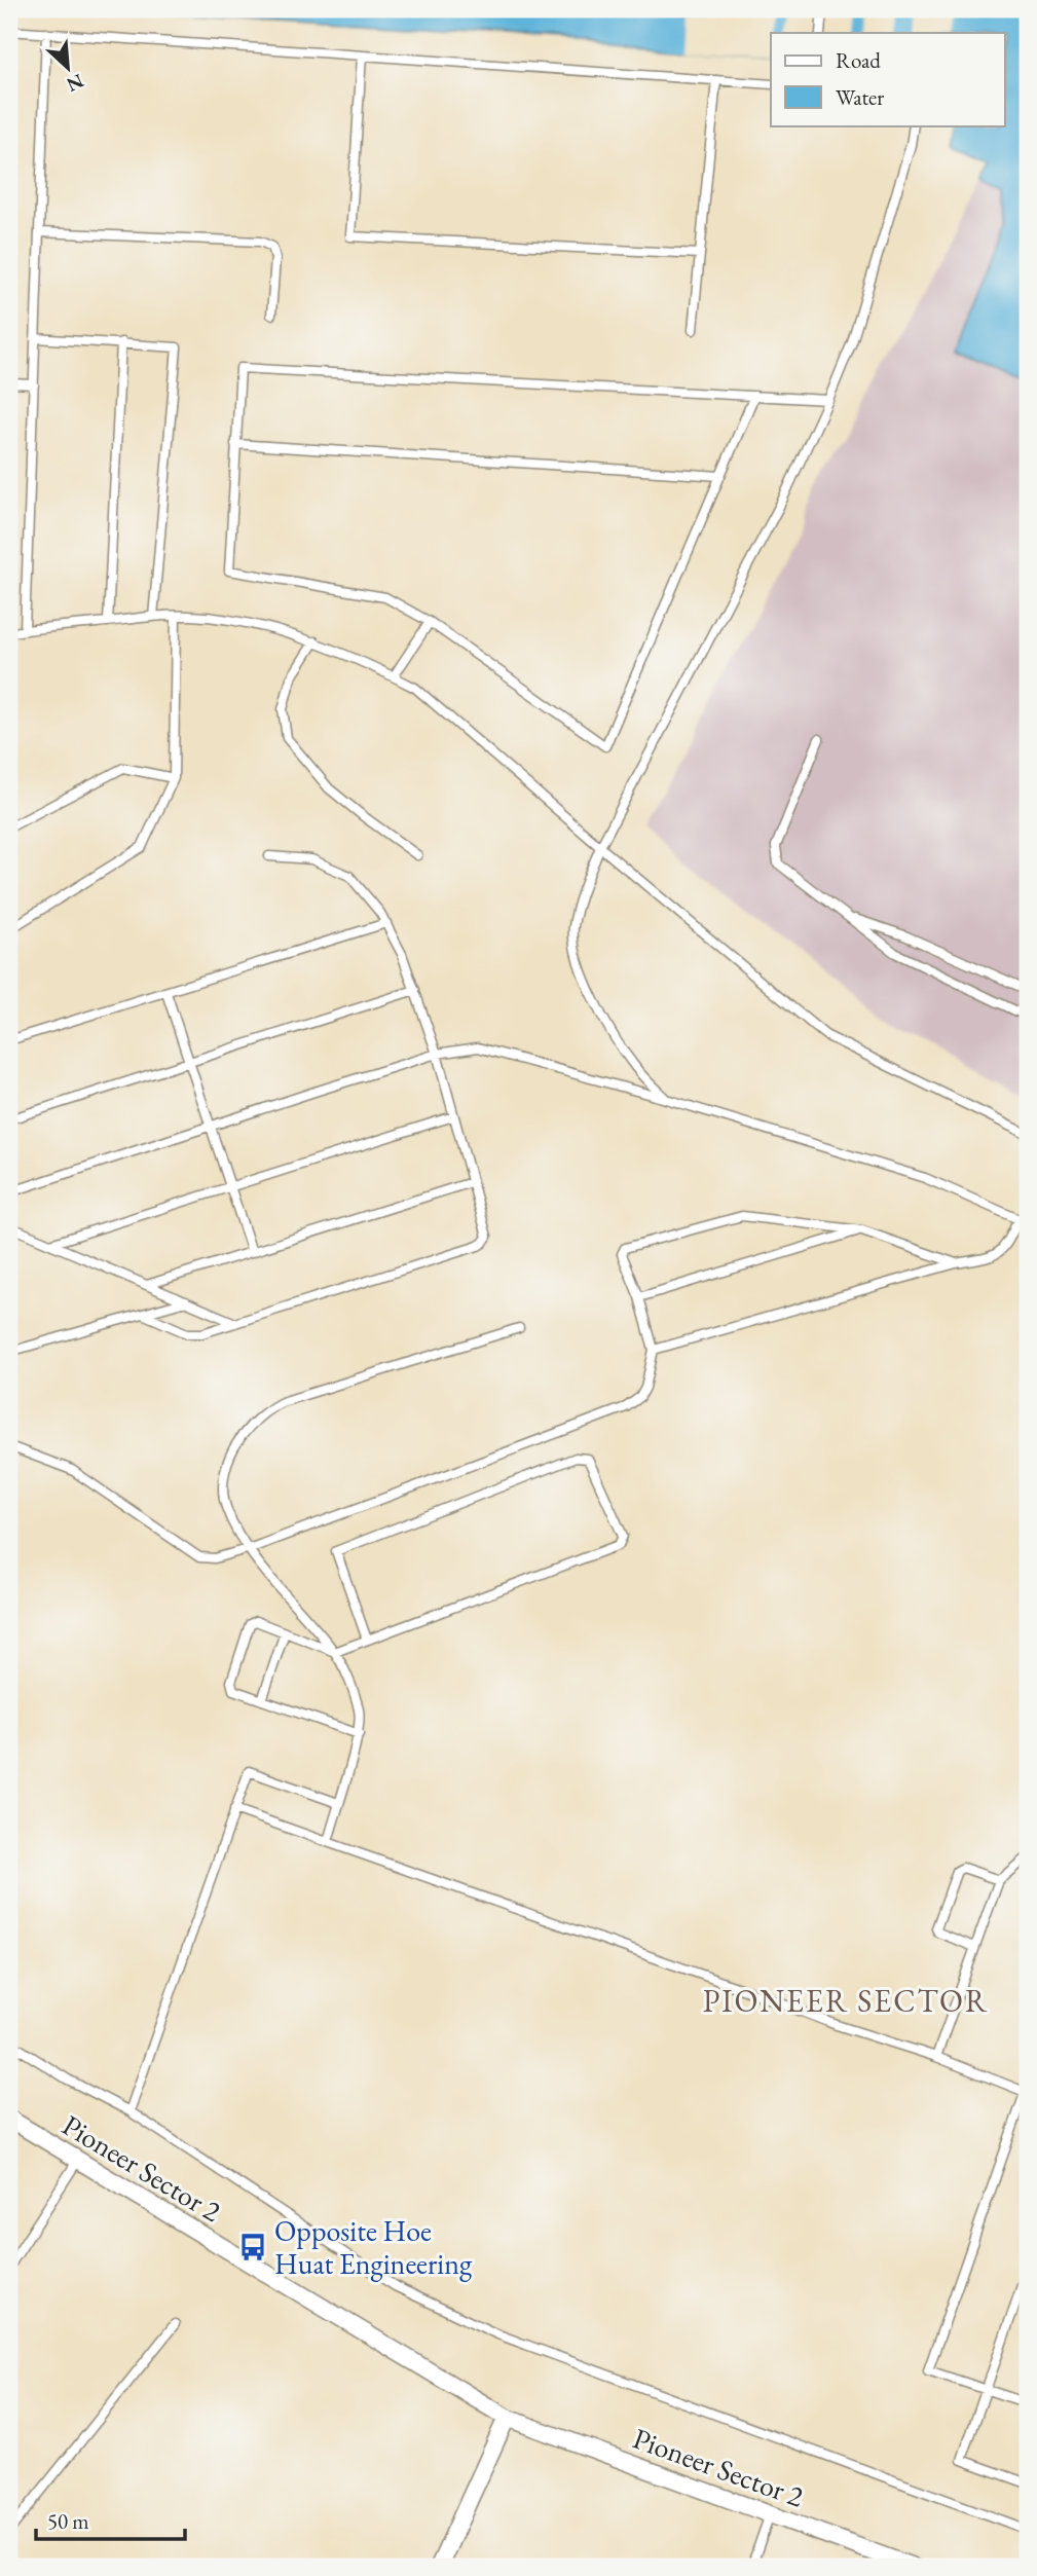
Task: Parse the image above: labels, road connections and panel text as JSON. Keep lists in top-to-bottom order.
{
  "streets": {
    "street": ["Pioneer Sector 2"]
  },
  "districts": ["PIONEER SECTOR"],
  "places": {
    "bus stop": ["Opposite Hoe Huat Engineering"]
  },
  "legend": ["Road", "Water"],
  "scale_bar": "50 m",
  "north": "bottom right"
}
